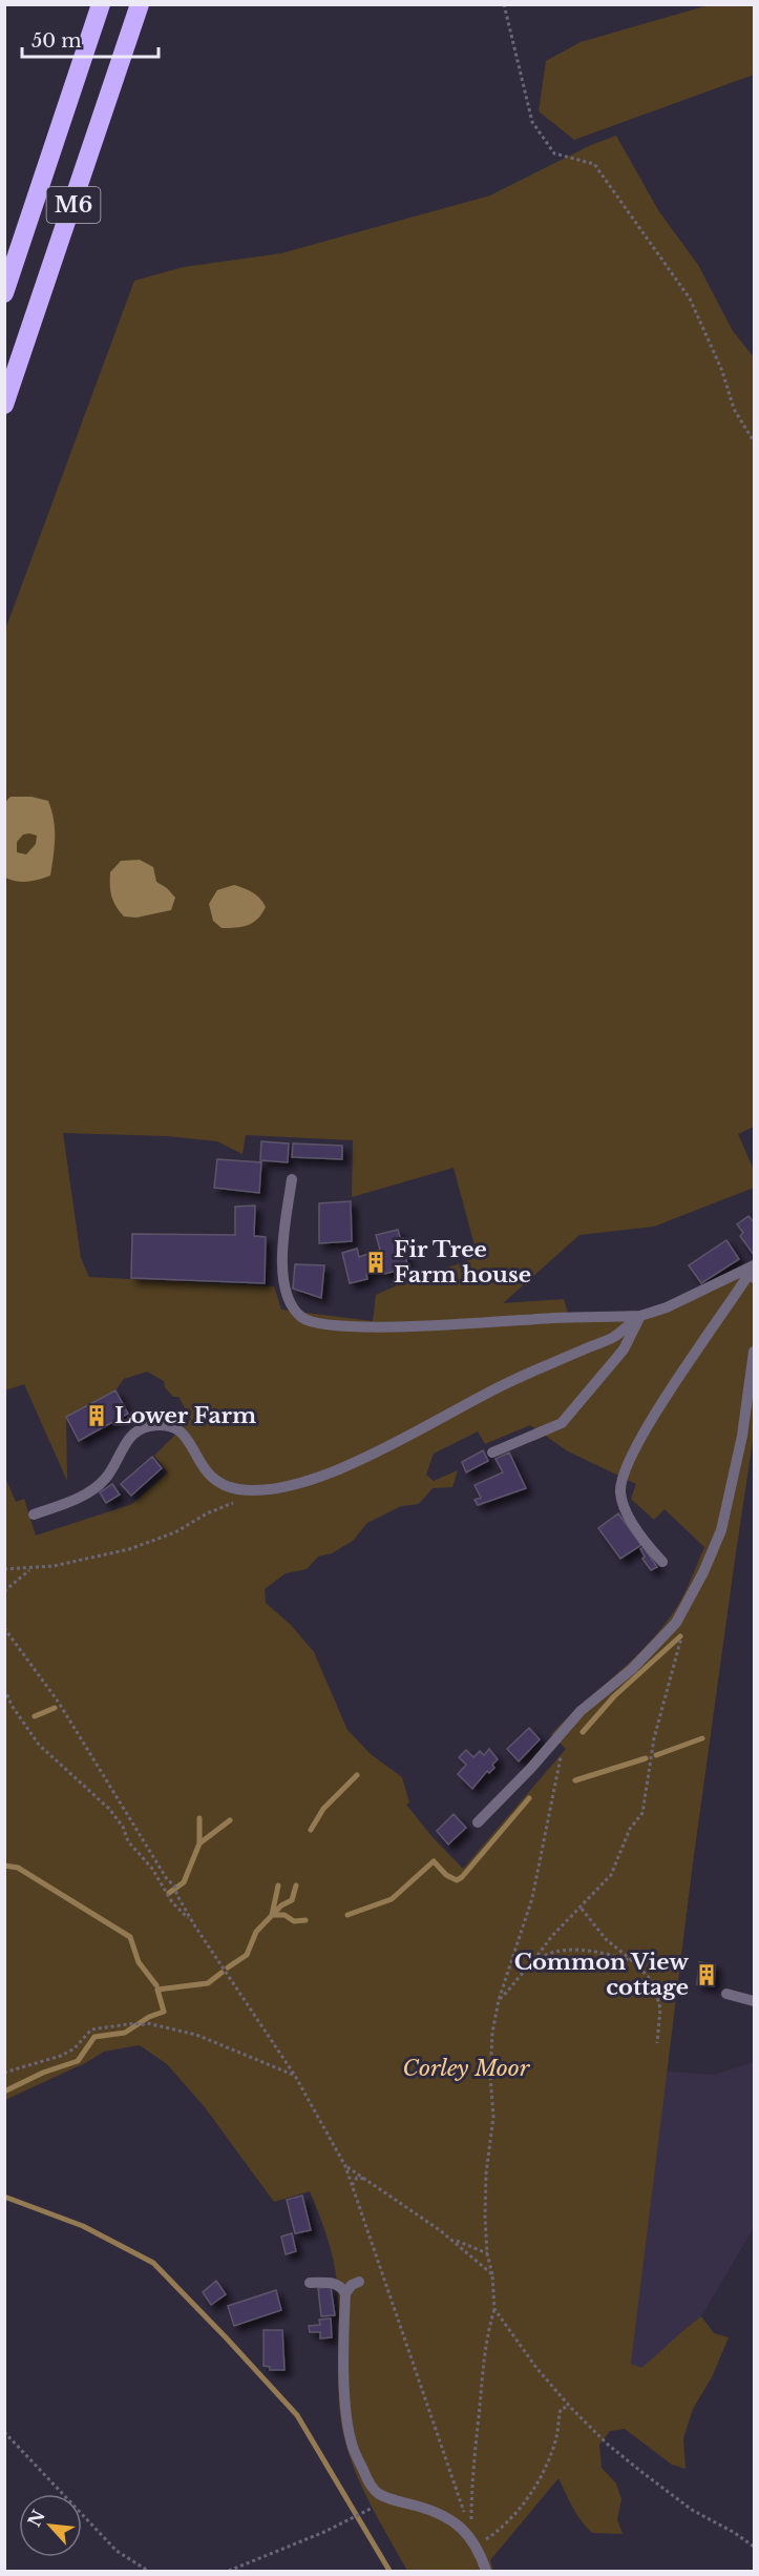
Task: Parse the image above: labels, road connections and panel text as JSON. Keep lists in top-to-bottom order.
{
  "streets": {
    "highway": ["M6"]
  },
  "parks": ["Corley Moor"],
  "places": {
    "building": ["Fir Tree Farm house", "Lower Farm", "Common View cottage"]
  },
  "scale_bar": "50 m",
  "north": "top left"
}
